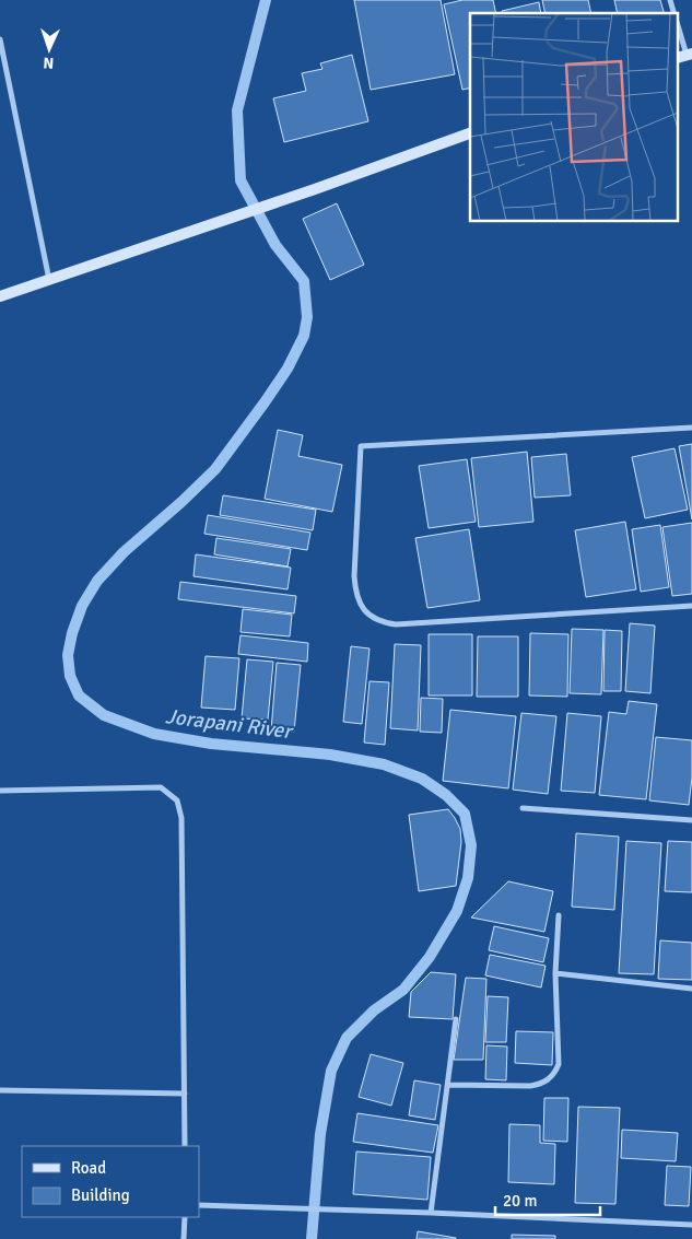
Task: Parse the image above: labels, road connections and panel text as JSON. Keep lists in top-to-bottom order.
{
  "water": ["Jorapani River"],
  "legend": ["Road", "Building"],
  "scale_bar": "20 m",
  "north": "bottom"
}
